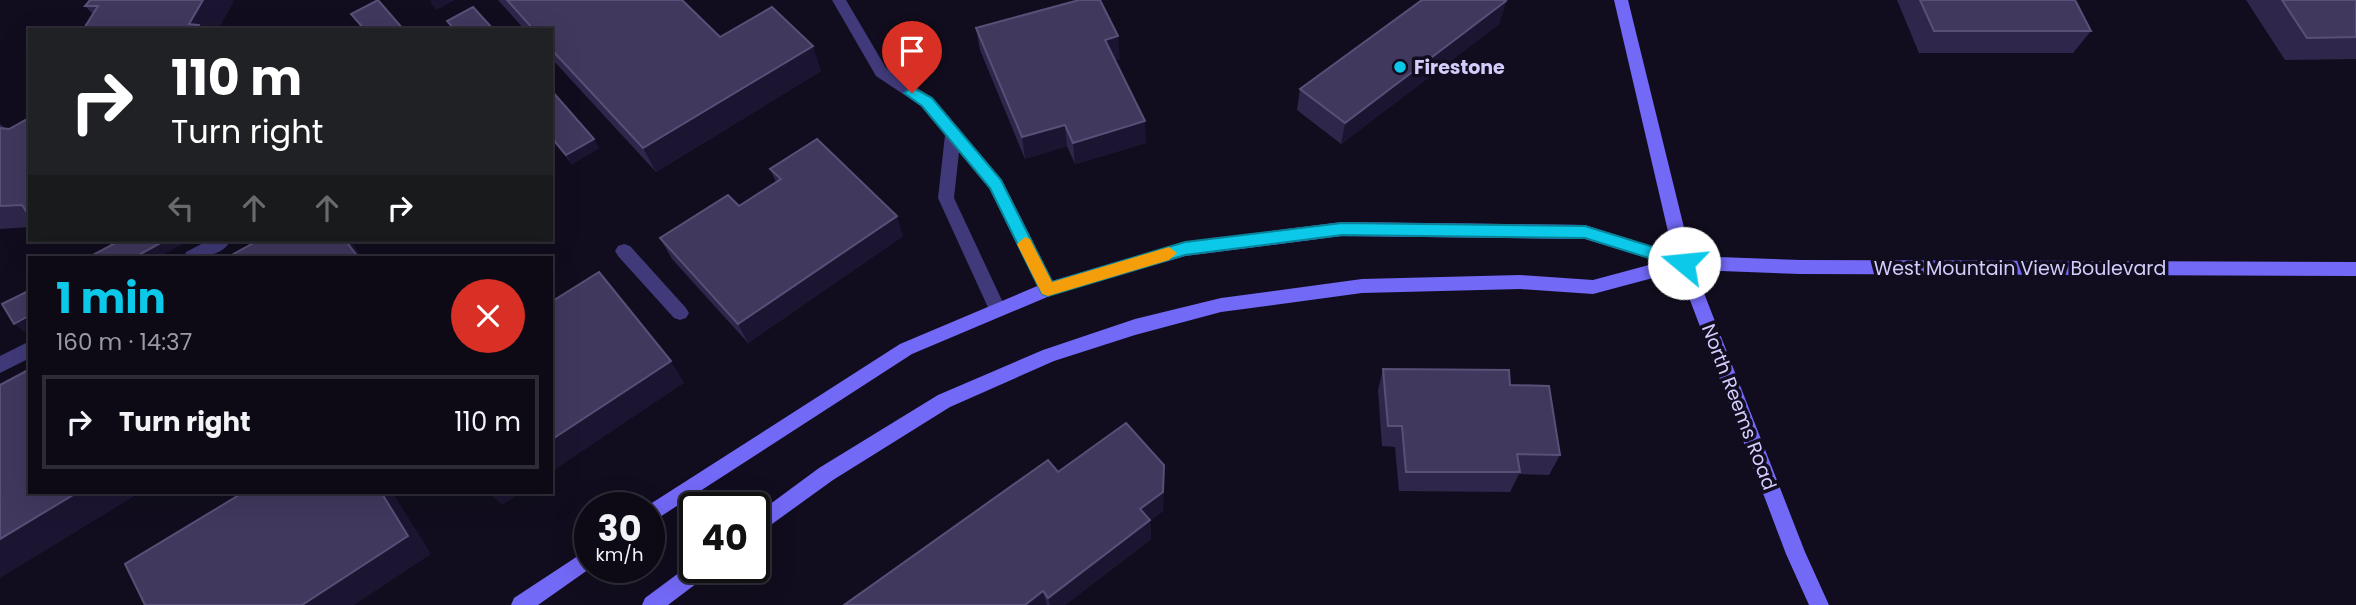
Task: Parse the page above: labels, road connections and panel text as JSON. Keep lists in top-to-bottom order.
{
  "streets": {
    "street": ["West Mountain View Boulevard", "North Reems Road"]
  },
  "crossings": [
    ["West Mountain View Boulevard", "North Reems Road"]
  ],
  "places": ["Firestone"],
  "page": {
    "turn": ["110 m", "Turn right"],
    "heading": ["1 min", "160 m · 14:37"],
    "list": [
      {
        "name": "Turn right",
        "value": "110 m"
      }
    ],
    "speed": "30 km/h",
    "limit": "40"
  }
}
